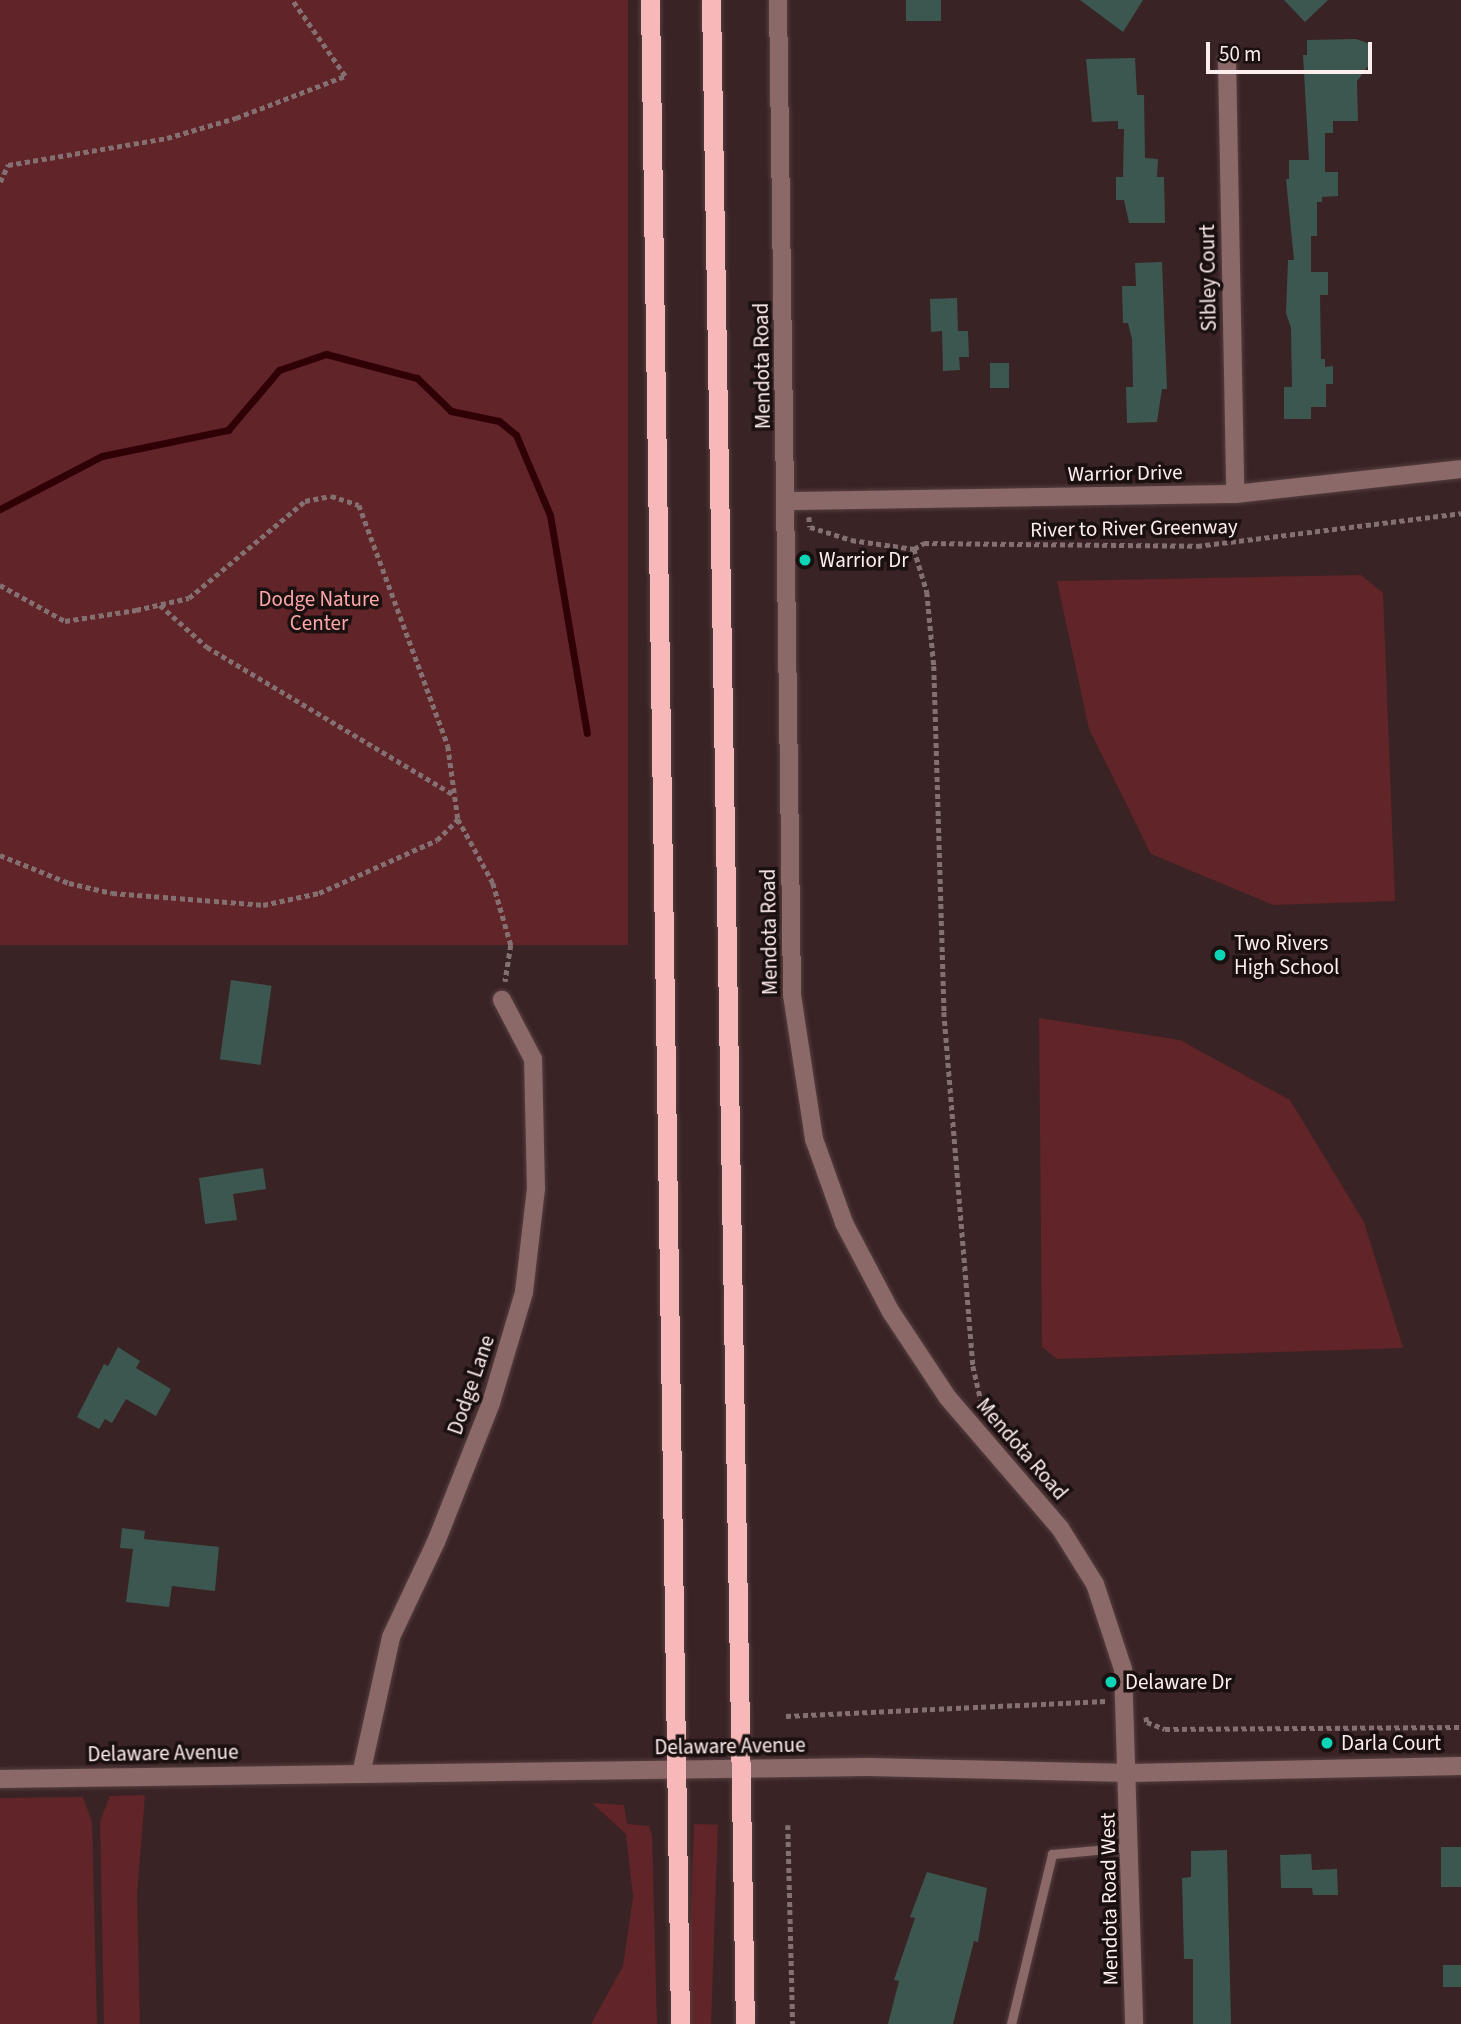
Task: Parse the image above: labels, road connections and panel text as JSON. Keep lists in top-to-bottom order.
{
  "streets": {
    "street": [
      "Sibley Court",
      "Mendota Road",
      "Warrior Drive",
      "Dodge Lane",
      "Delaware Avenue",
      "Mendota Road West"
    ],
    "path": ["River to River Greenway"]
  },
  "crossings": [
    ["Sibley Court", "Warrior Drive"],
    ["Mendota Road", "Warrior Drive"],
    ["Mendota Road", "Delaware Avenue"],
    ["Mendota Road", "Mendota Road West"],
    ["Dodge Lane", "Delaware Avenue"],
    ["Delaware Avenue", "Mendota Road West"]
  ],
  "parks": ["Dodge Nature Center"],
  "places": [
    "Warrior Dr",
    "Two Rivers High School",
    "Delaware Dr",
    "Darla Court"
  ],
  "scale_bar": "50 m"
}
